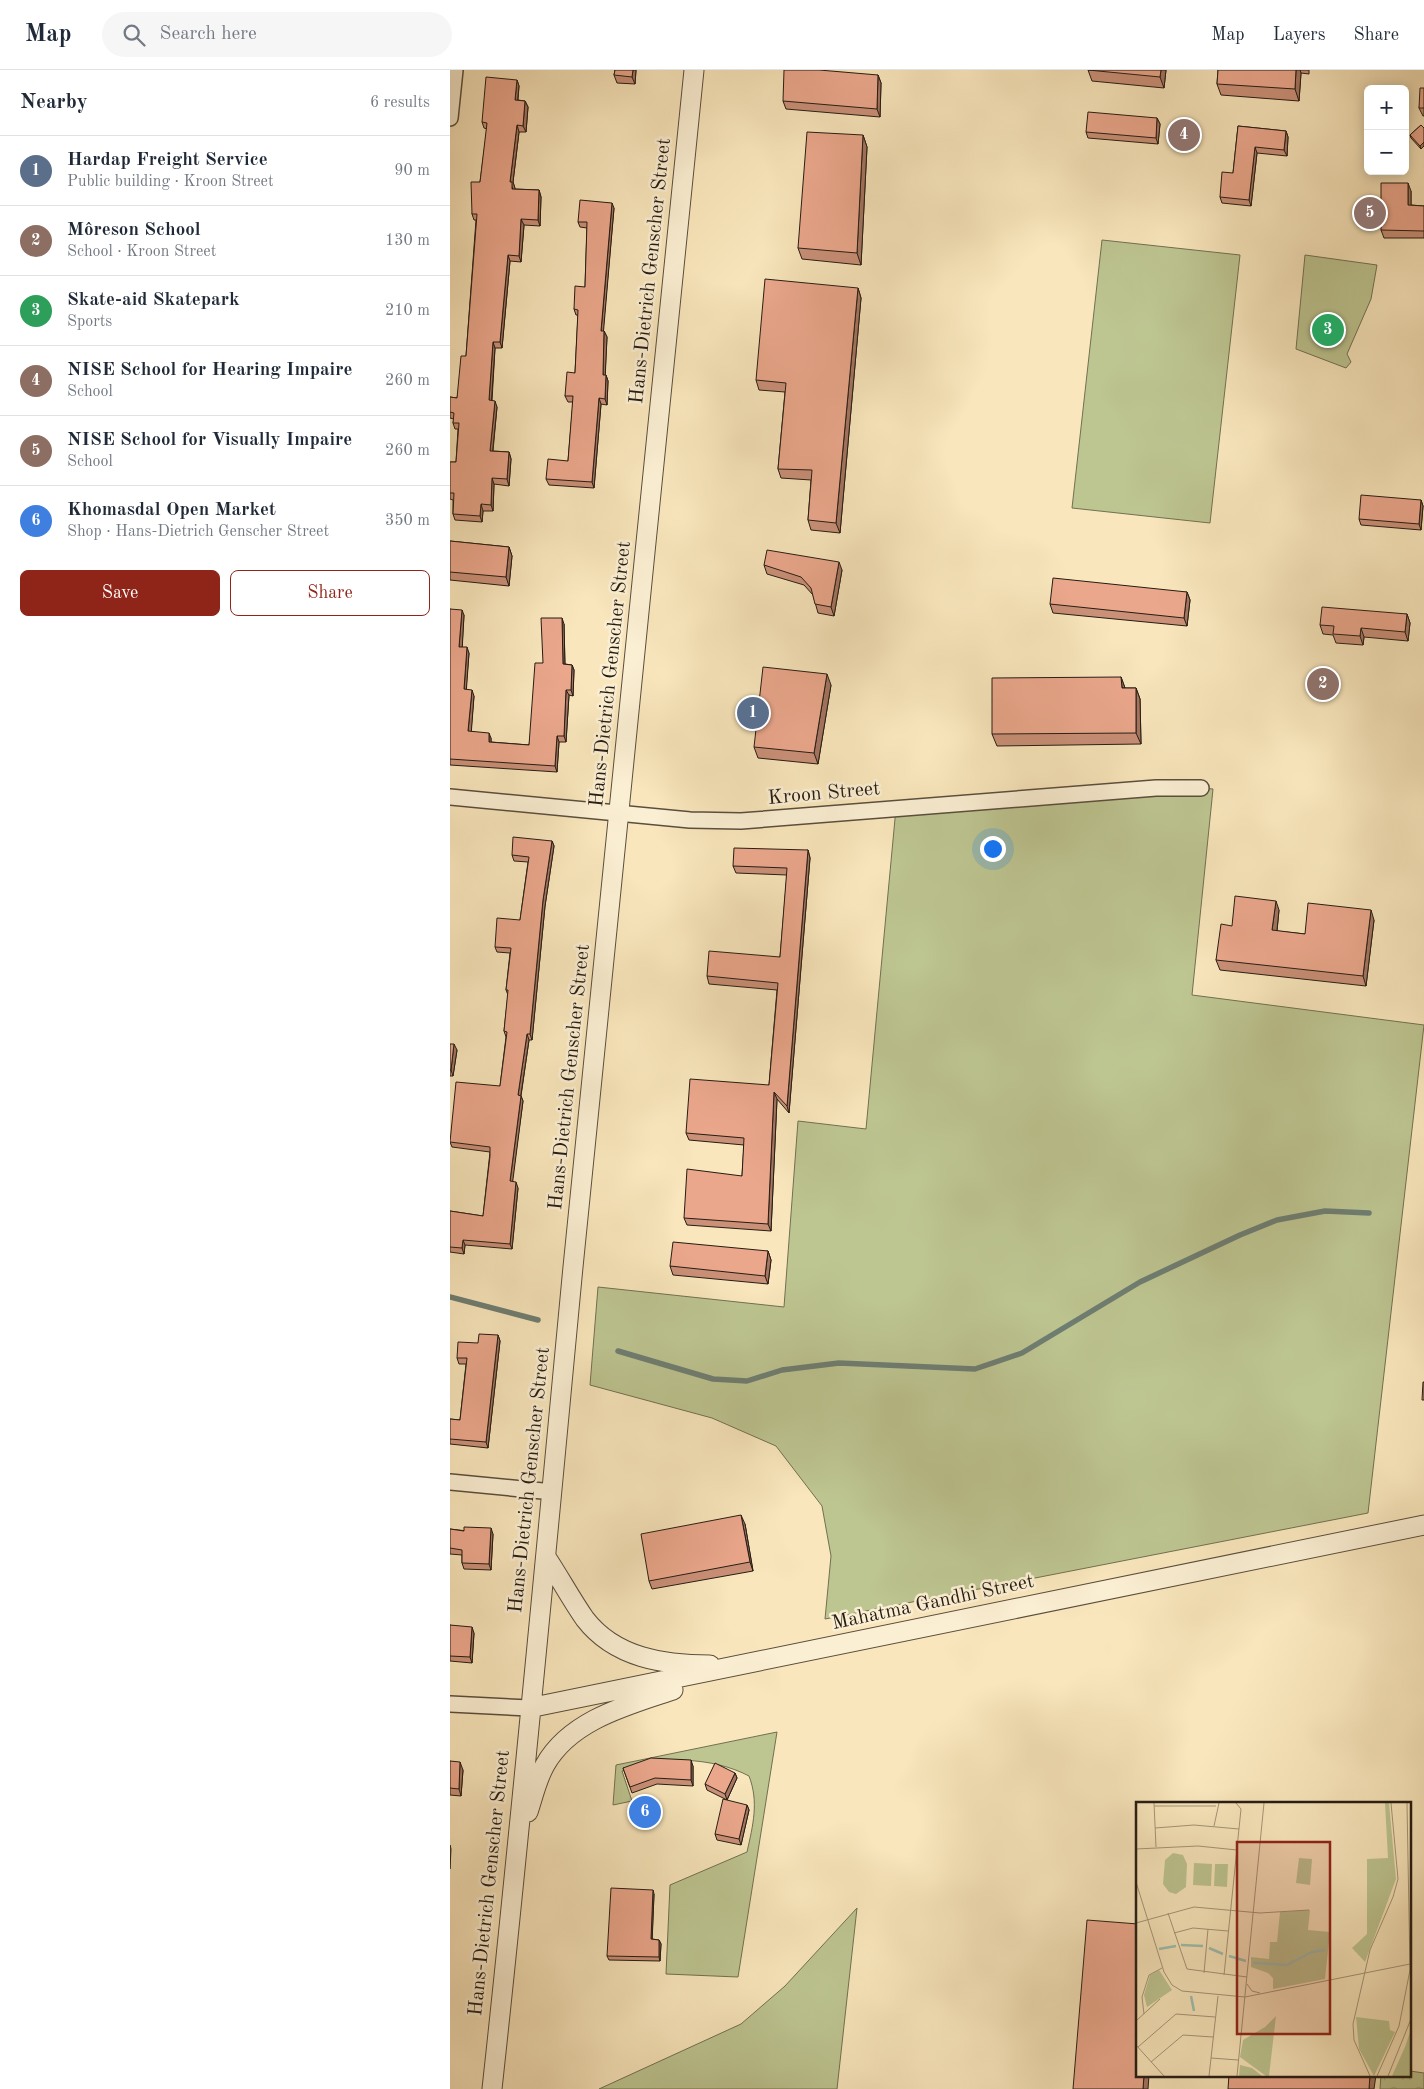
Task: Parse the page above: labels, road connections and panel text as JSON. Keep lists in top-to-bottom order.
{
  "streets": {
    "street": ["Hans-Dietrich Genscher Street", "Kroon Street", "Mahatma Gandhi Street"]
  },
  "crossings": [
    ["Hans-Dietrich Genscher Street", "Kroon Street"],
    ["Hans-Dietrich Genscher Street", "Mahatma Gandhi Street"]
  ],
  "page": {
    "header": "Map",
    "search": "Search here",
    "nav": ["Map", "Layers", "Share"],
    "heading": ["Nearby", "6 results"],
    "map_buttons": ["+", "−"],
    "pins": [
      "4",
      "5",
      "3",
      "2",
      "1",
      "6"
    ],
    "list": [
      {
        "mark": "1",
        "name": "Hardap Freight Service",
        "note": "Public building · Kroon Street",
        "value": "90 m"
      },
      {
        "mark": "2",
        "name": "Môreson School",
        "note": "School · Kroon Street",
        "value": "130 m"
      },
      {
        "mark": "3",
        "name": "Skate-aid Skatepark",
        "note": "Sports",
        "value": "210 m"
      },
      {
        "mark": "4",
        "name": "NISE School for Hearing Impaire",
        "note": "School",
        "value": "260 m"
      },
      {
        "mark": "5",
        "name": "NISE School for Visually Impaire",
        "note": "School",
        "value": "260 m"
      },
      {
        "mark": "6",
        "name": "Khomasdal Open Market",
        "note": "Shop · Hans-Dietrich Genscher Street",
        "value": "350 m"
      }
    ],
    "buttons": ["Save", "Share"]
  }
}
